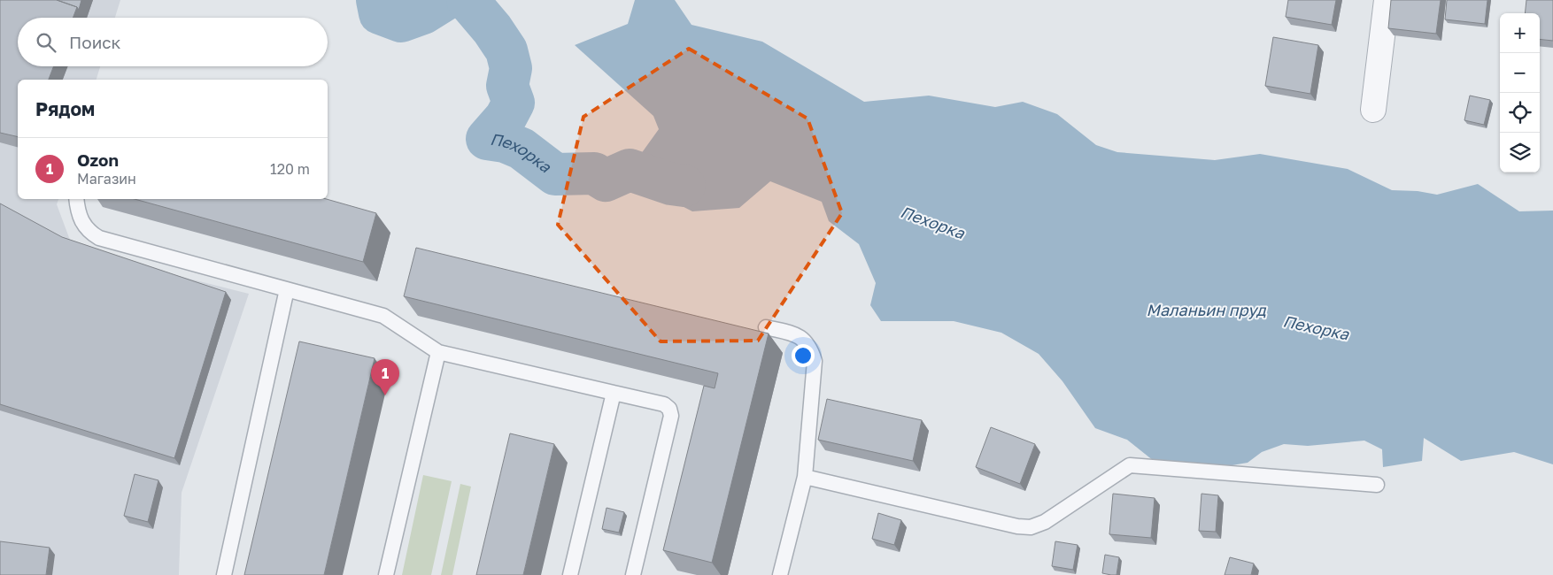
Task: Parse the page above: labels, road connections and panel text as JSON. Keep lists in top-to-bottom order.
{
  "water": ["Пехорка", "Маланьин пруд"],
  "page": {
    "map_buttons": ["+", "−"],
    "search": "Поиск",
    "heading": "Рядом",
    "list": [
      {
        "mark": "1",
        "name": "Ozon",
        "note": "Магазин",
        "value": "120 m"
      }
    ],
    "pins": "1"
  }
}
